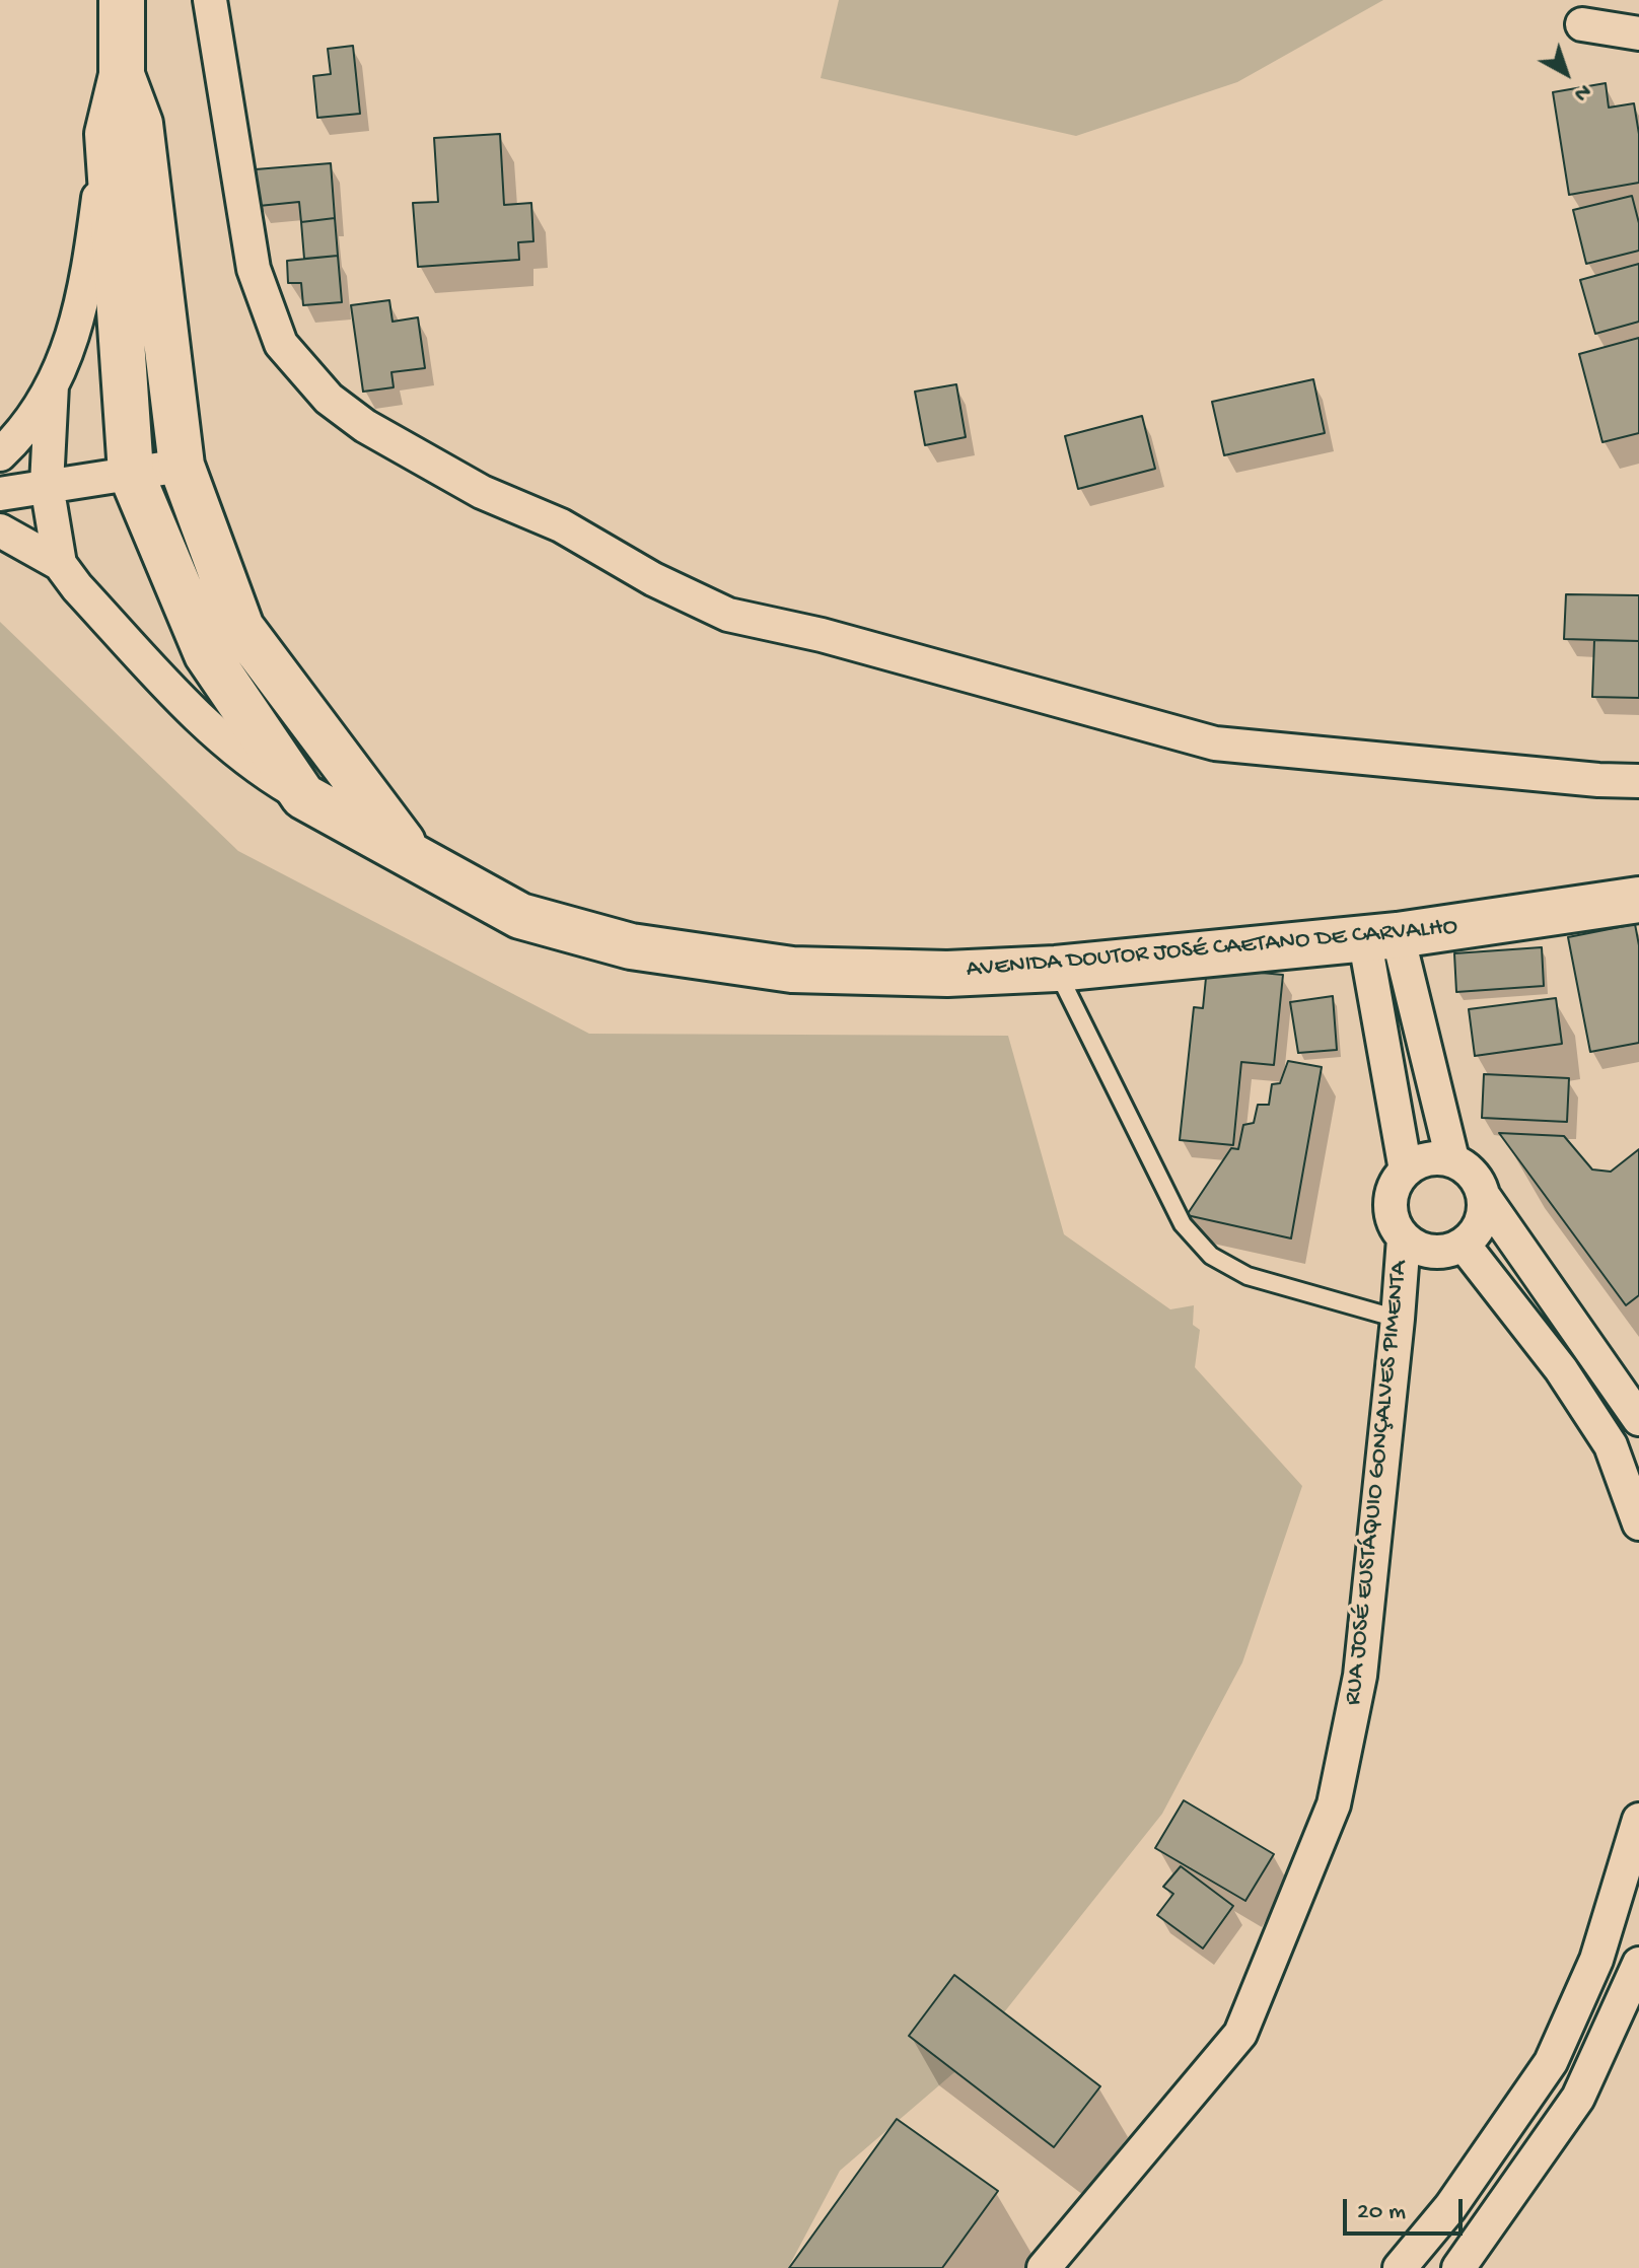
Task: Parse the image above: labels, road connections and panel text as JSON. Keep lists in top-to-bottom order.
{
  "streets": {
    "main road": ["AVENIDA DOUTOR JOSÉ CAETANO DE CARVALHO"],
    "street": ["RUA JOSÉ EUSTÁQUIO GONÇALVES PIMENTA"]
  },
  "scale_bar": "20 m",
  "north": "bottom right"
}
